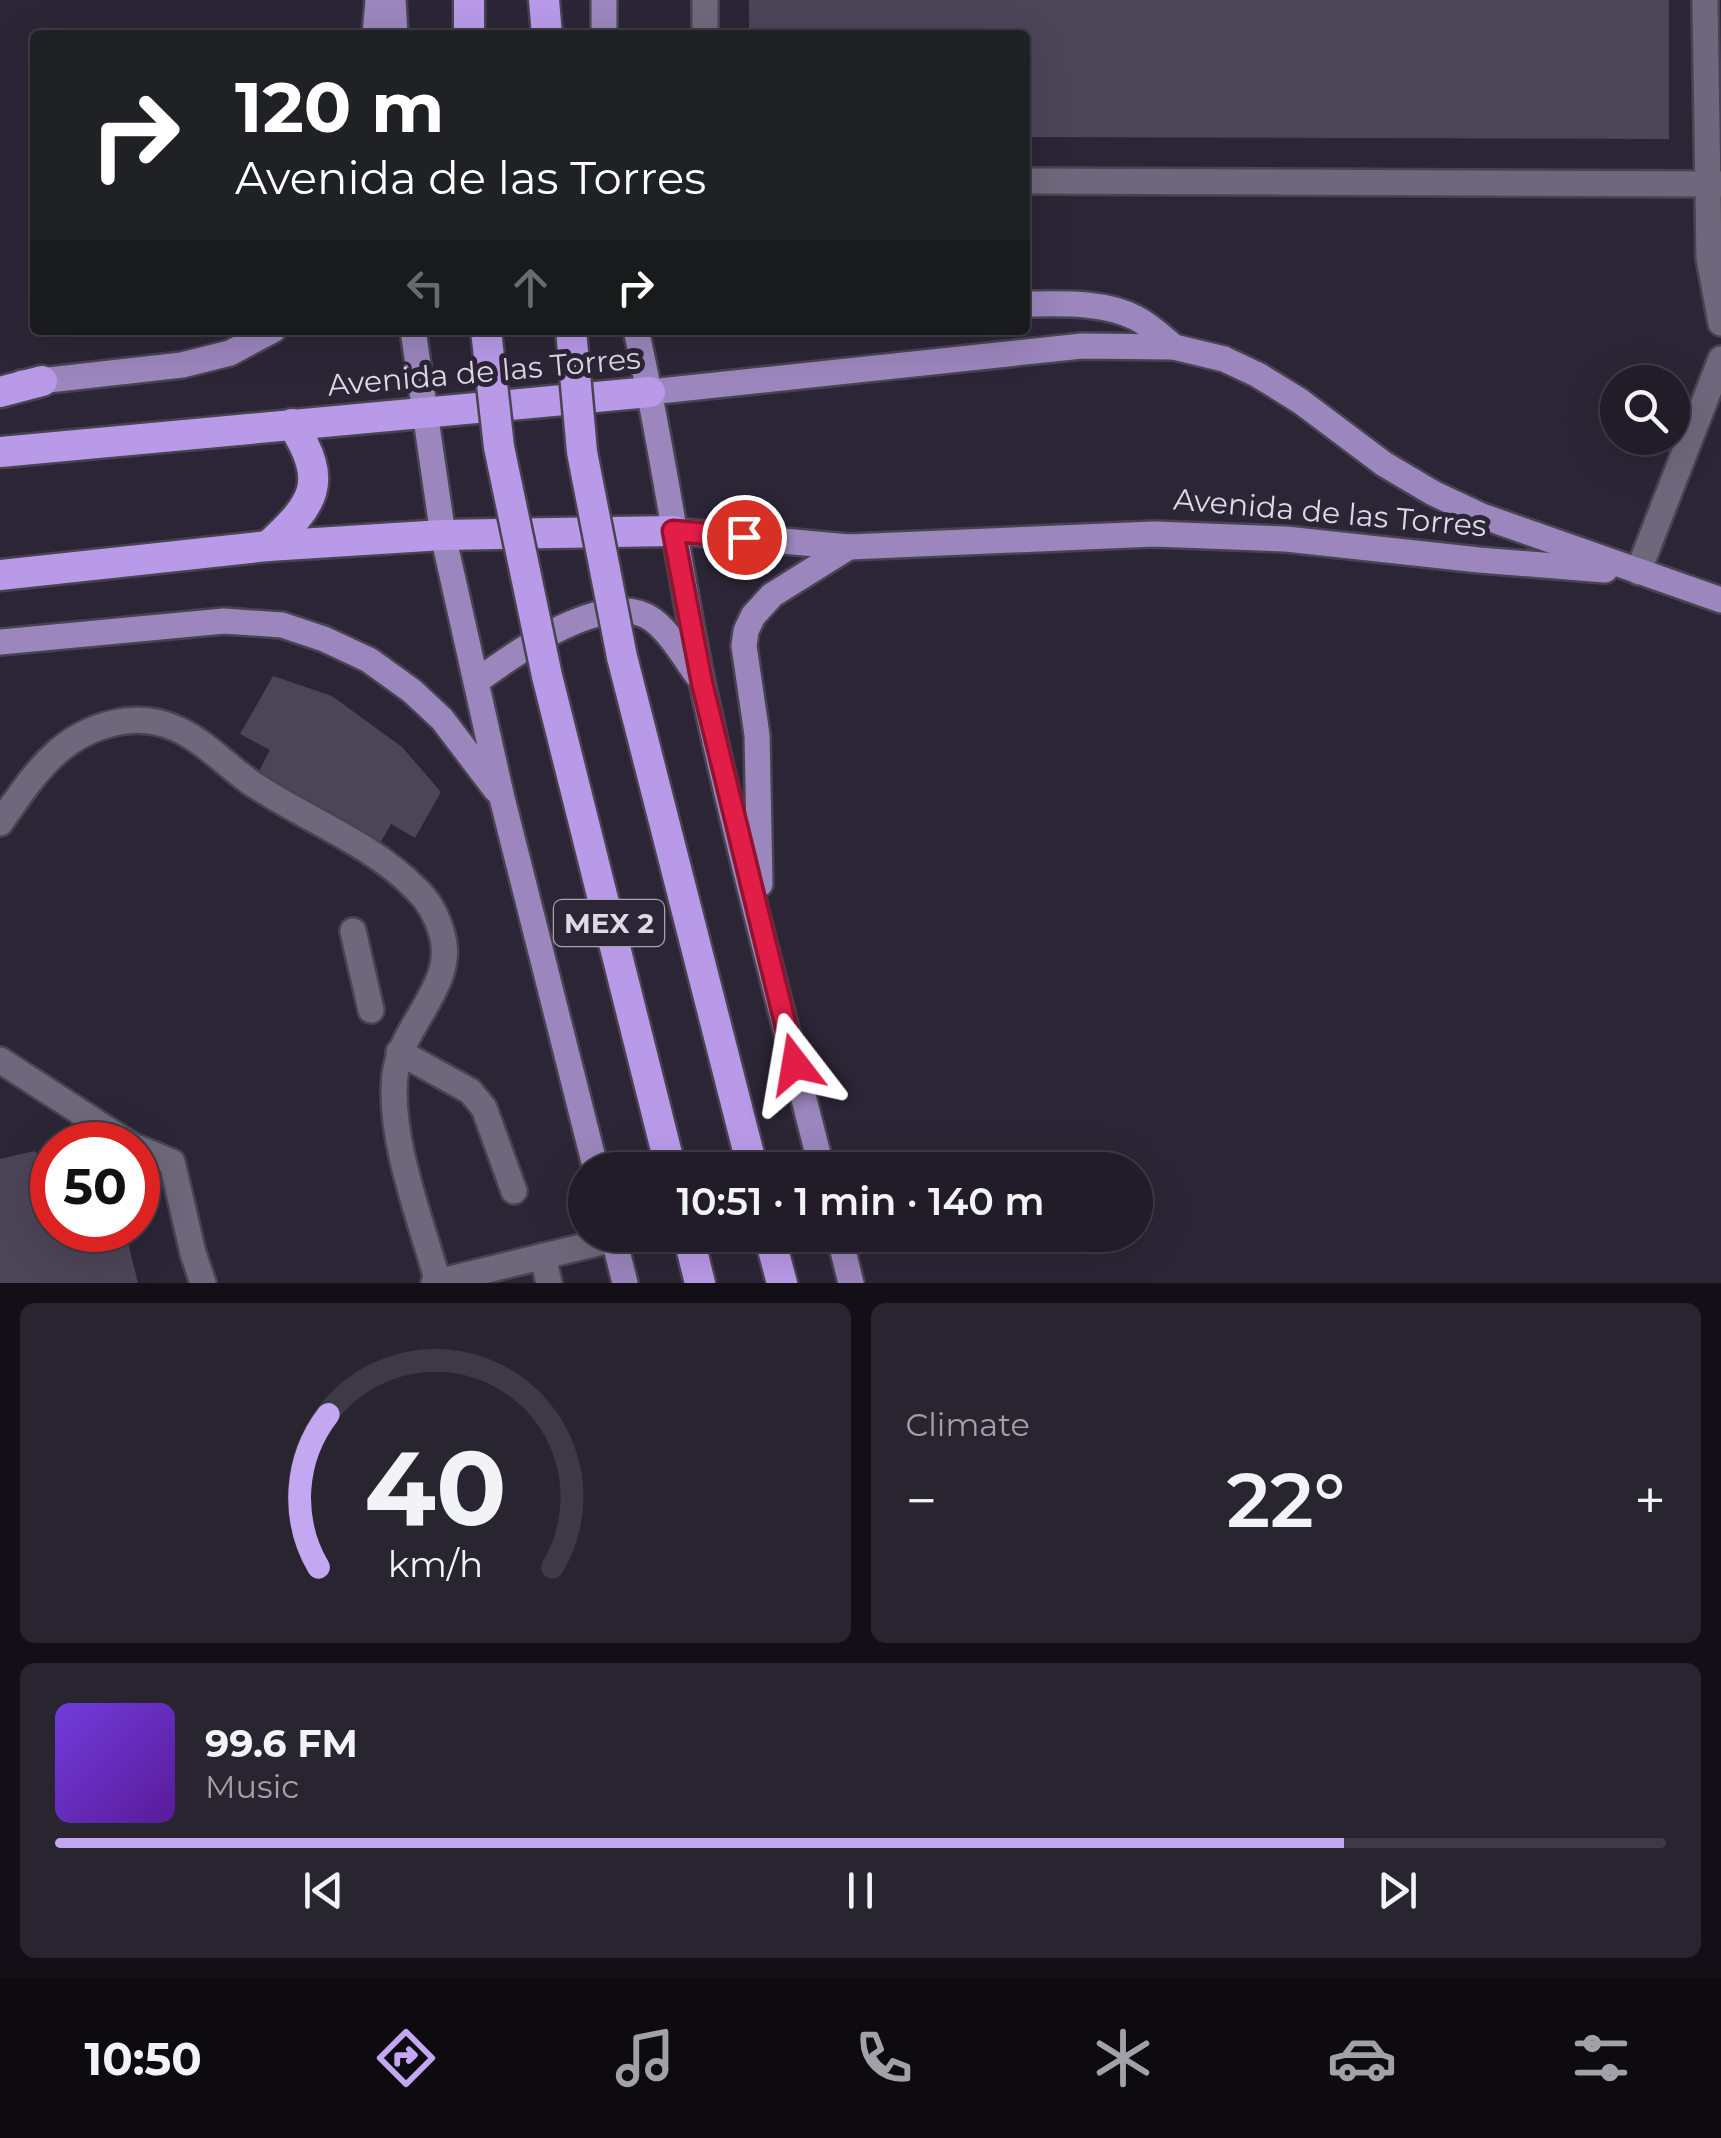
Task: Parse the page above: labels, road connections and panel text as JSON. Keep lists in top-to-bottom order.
{
  "streets": {
    "highway": ["Avenida de las Torres", "MEX 2"]
  },
  "page": {
    "turn": ["120 m", "Avenida de las Torres"],
    "limit": "50",
    "trip": "10:51 · 1 min · 140 m",
    "tile": "Climate",
    "heat": ["−", "22°", "+"],
    "song": ["99.6 FM", "Music"],
    "tabs": "10:50",
    "gauge": ["40", "km/h"]
  }
}
